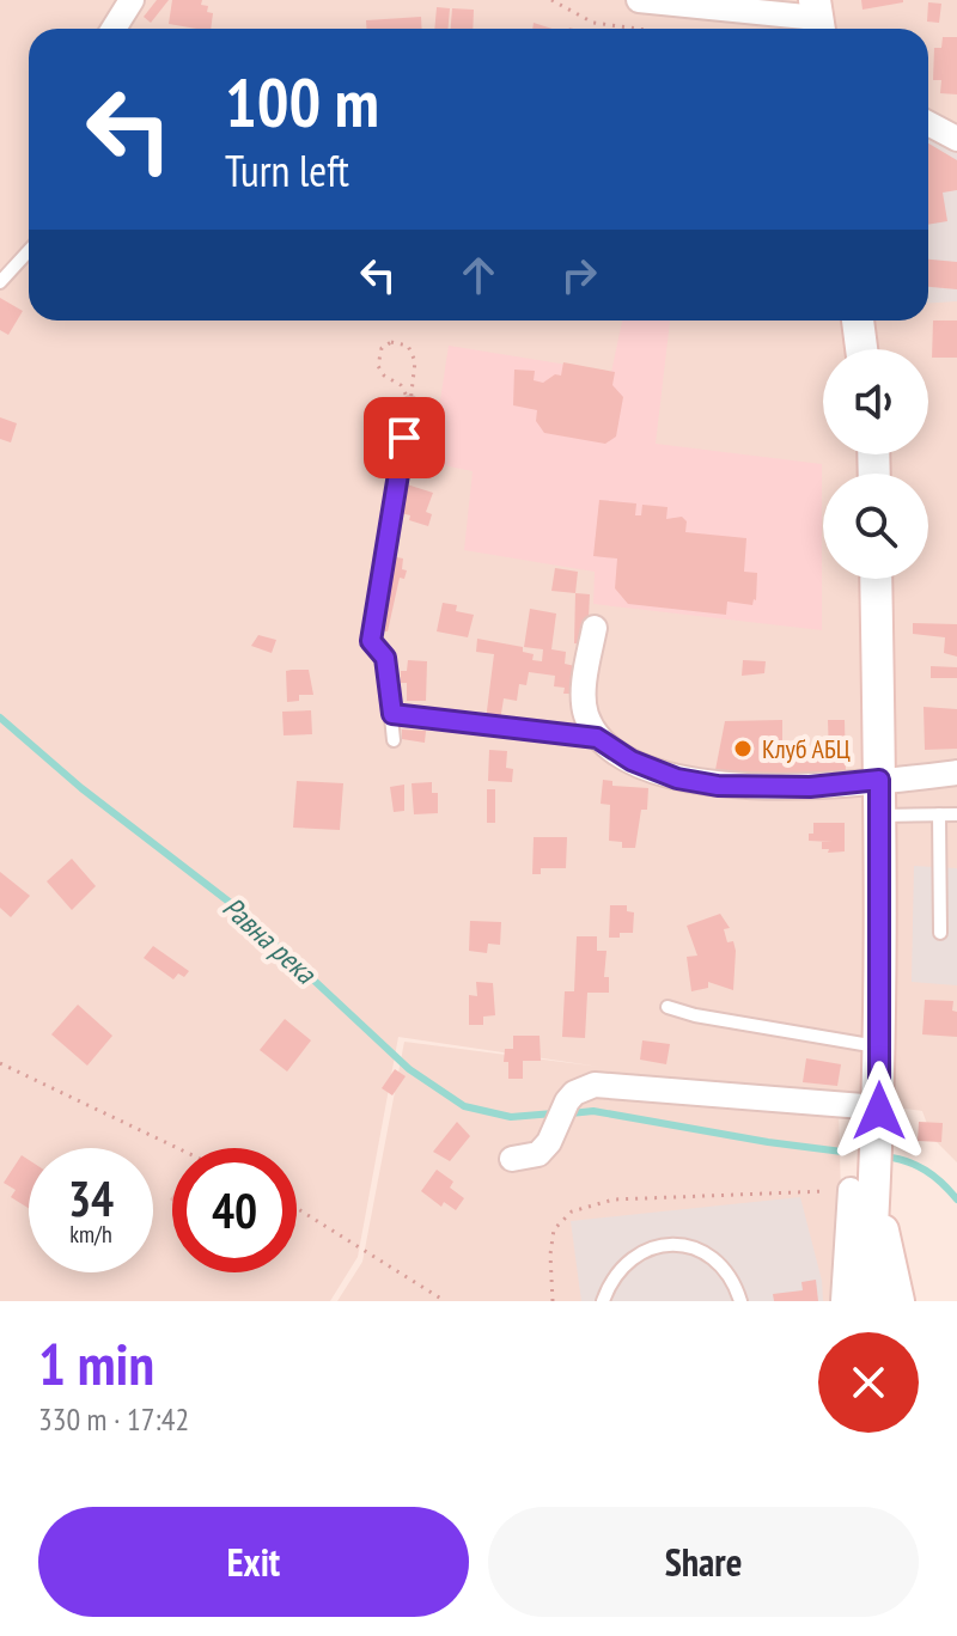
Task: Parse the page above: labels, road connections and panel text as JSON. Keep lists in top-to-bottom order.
{
  "water": ["Равна река"],
  "places": ["Клуб АБЦ"],
  "page": {
    "turn": ["100 m", "Turn left"],
    "speed": "34 km/h",
    "limit": "40",
    "heading": ["1 min", "330 m · 17:42"],
    "buttons": ["Exit", "Share"]
  }
}
